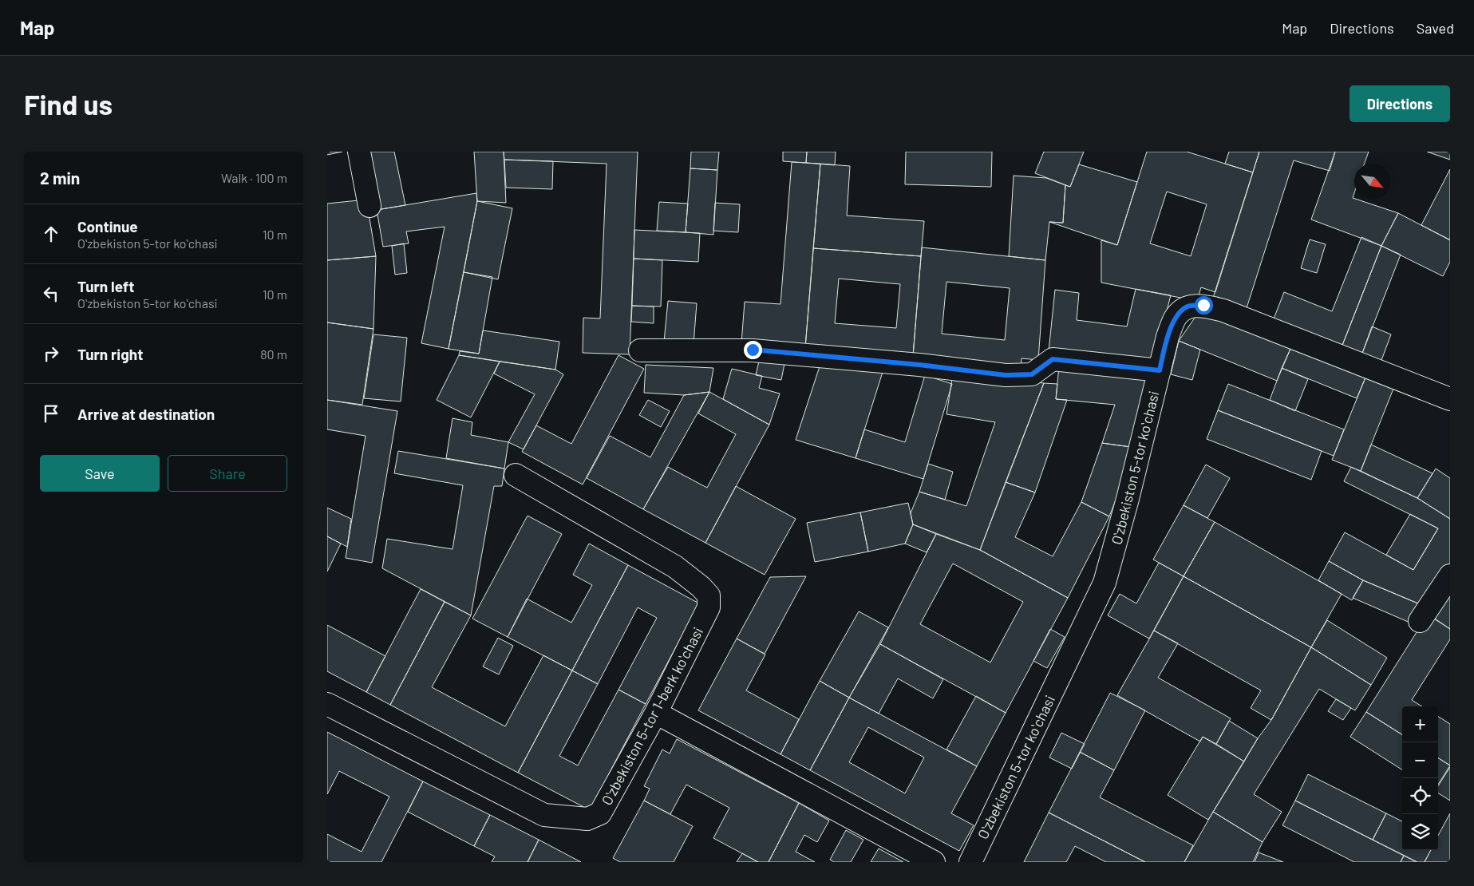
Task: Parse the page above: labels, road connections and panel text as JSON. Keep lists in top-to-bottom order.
{
  "streets": {
    "street": ["Oʻzbekiston 5-tor koʻchasi", "Oʻzbekiston 5-tor 1-berk koʻchasi"]
  },
  "north": "bottom right",
  "page": {
    "header": "Map",
    "nav": ["Map", "Directions", "Saved"],
    "buttons": [
      "Directions",
      ["Save", "Share"]
    ],
    "title": "Find us",
    "heading": ["2 min", "Walk · 100 m"],
    "list": [
      ["Continue", "Oʻzbekiston 5-tor koʻchasi", "10 m"],
      ["Turn left", "Oʻzbekiston 5-tor koʻchasi", "10 m"],
      ["Turn right", "80 m"],
      "Arrive at destination"
    ],
    "map_buttons": ["+", "−"]
  }
}
